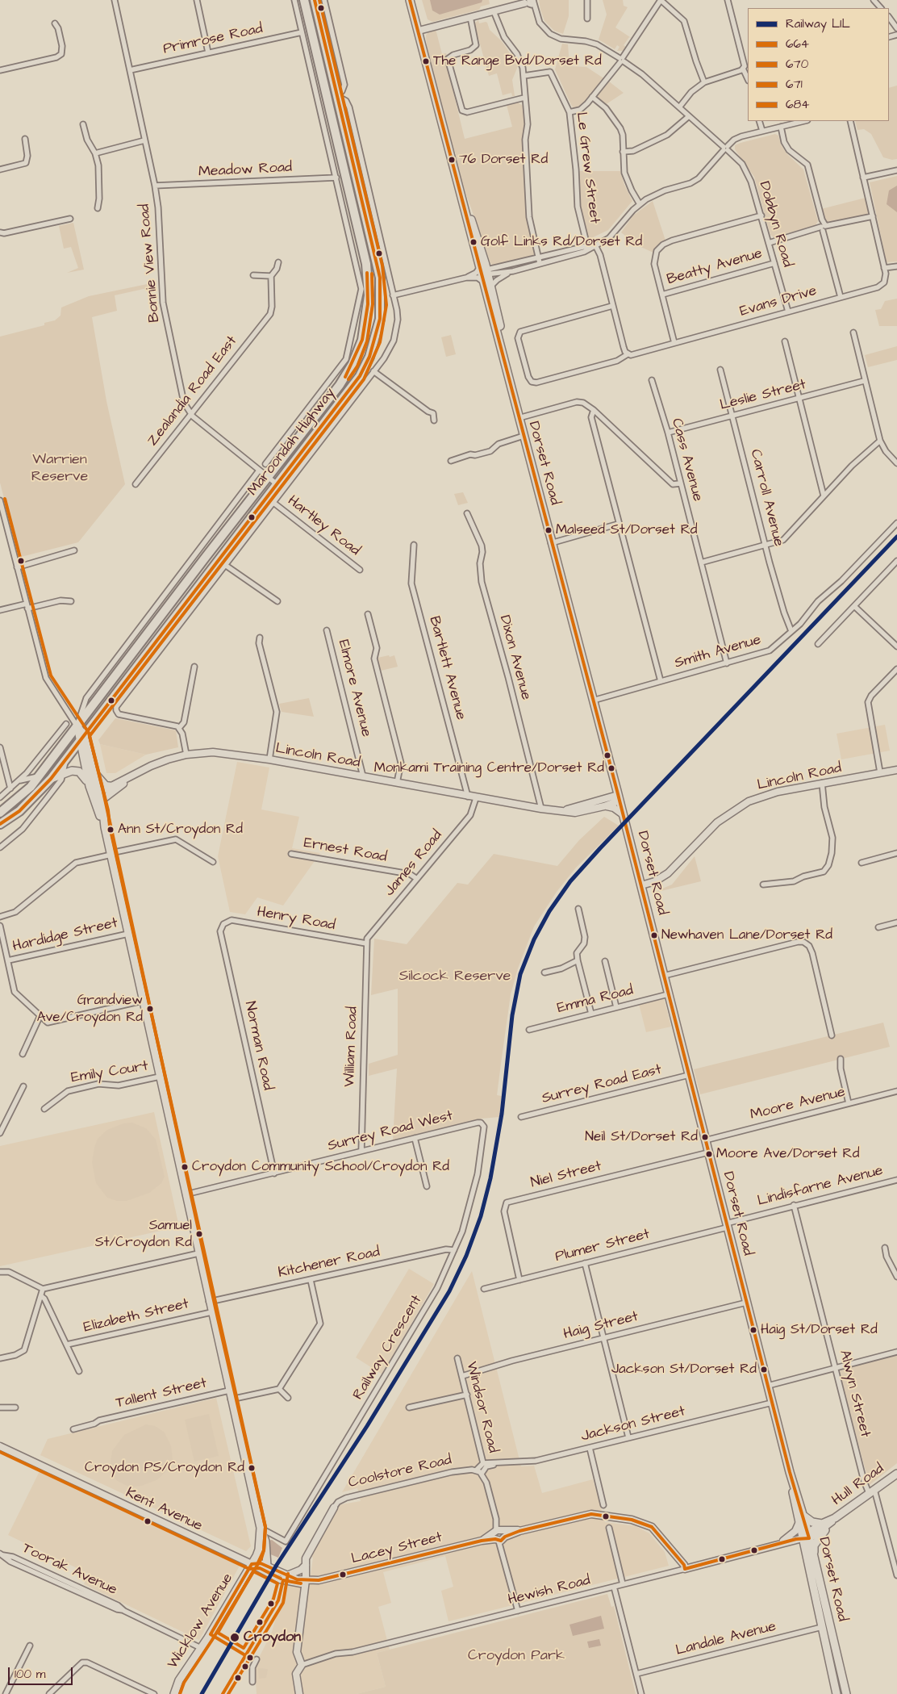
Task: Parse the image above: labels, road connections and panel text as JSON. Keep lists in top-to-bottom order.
{
  "streets": {
    "highway": ["Maroondah Highway"],
    "main road": [
      "Dorset Road",
      "Lincoln Road",
      "Hull Road",
      "Kent Avenue",
      "Lacey Street",
      "Hewish Road",
      "Wicklow Avenue"
    ],
    "street": [
      "Primrose Road",
      "Le Grew Street",
      "Meadow Road",
      "Dobbyn Road",
      "Bonnie View Road",
      "Beatty Avenue",
      "Evans Drive",
      "Zealandia Road East",
      "Leslie Street",
      "Cass Avenue",
      "Carroll Avenue",
      "Hartley Road",
      "Smith Avenue",
      "Dixon Avenue",
      "Bartlett Avenue",
      "Elmore Avenue",
      "Ernest Road",
      "James Road",
      "Henry Road",
      "Hardidge Street",
      "Emma Road",
      "Norman Road",
      "William Road",
      "Emily Court",
      "Surrey Road East",
      "Moore Avenue",
      "Surrey Road West",
      "Niel Street",
      "Lindisfarne Avenue",
      "Plumer Street",
      "Kitchener Road",
      "Elizabeth Street",
      "Haig Street",
      "Railway Crescent",
      "Tallent Street",
      "Alwyn Street",
      "Windsor Road",
      "Jackson Street",
      "Coolstore Road",
      "Toorak Avenue",
      "Landale Avenue"
    ]
  },
  "crossings": [
    ["Primrose Road", "Bonnie View Road"],
    ["Meadow Road", "Bonnie View Road"],
    ["Dobbyn Road", "Beatty Avenue"],
    ["Dobbyn Road", "Evans Drive"],
    ["Bonnie View Road", "Zealandia Road East"],
    ["Bonnie View Road", "Maroondah Highway"],
    ["Leslie Street", "Cass Avenue"],
    ["Leslie Street", "Carroll Avenue"],
    ["Cass Avenue", "Smith Avenue"],
    ["Dorset Road", "Smith Avenue"],
    ["Dorset Road", "Lincoln Road"],
    ["Dorset Road", "Emma Road"],
    ["Dorset Road", "Surrey Road East"],
    ["Dorset Road", "Moore Avenue"],
    ["Dorset Road", "Niel Street"],
    ["Dorset Road", "Lindisfarne Avenue"],
    ["Dorset Road", "Plumer Street"],
    ["Dorset Road", "Haig Street"],
    ["Dorset Road", "Jackson Street"],
    ["Dorset Road", "Hull Road"],
    ["Dorset Road", "Hewish Road"],
    ["Dorset Road", "Landale Avenue"],
    ["Carroll Avenue", "Smith Avenue"],
    ["Dixon Avenue", "Lincoln Road"],
    ["Bartlett Avenue", "Lincoln Road"],
    ["Elmore Avenue", "Lincoln Road"],
    ["Lincoln Road", "James Road"],
    ["Ernest Road", "James Road"],
    ["James Road", "Henry Road"],
    ["James Road", "William Road"],
    ["Henry Road", "Norman Road"],
    ["Henry Road", "William Road"],
    ["Norman Road", "Surrey Road West"],
    ["William Road", "Surrey Road West"],
    ["Surrey Road West", "Railway Crescent"],
    ["Niel Street", "Plumer Street"],
    ["Lindisfarne Avenue", "Plumer Street"],
    ["Lindisfarne Avenue", "Alwyn Street"],
    ["Kitchener Road", "Railway Crescent"],
    ["Haig Street", "Windsor Road"],
    ["Railway Crescent", "Wicklow Avenue"],
    ["Alwyn Street", "Hull Road"],
    ["Windsor Road", "Jackson Street"],
    ["Windsor Road", "Coolstore Road"],
    ["Windsor Road", "Lacey Street"],
    ["Windsor Road", "Hewish Road"],
    ["Hull Road", "Hewish Road"],
    ["Kent Avenue", "Lacey Street"],
    ["Kent Avenue", "Wicklow Avenue"],
    ["Lacey Street", "Hewish Road"],
    ["Toorak Avenue", "Wicklow Avenue"]
  ],
  "parks": ["Warrien Reserve", "Silcock Reserve", "Croydon Park"],
  "places": [
    "The Range Bvd/Dorset Rd",
    "76 Dorset Rd",
    "Golf Links Rd/Dorset Rd",
    "Malseed St/Dorset Rd",
    "Monkami Training Centre/Dorset Rd",
    "Ann St/Croydon Rd",
    "Newhaven Lane/Dorset Rd",
    "Grandview Ave/Croydon Rd",
    "Neil St/Dorset Rd",
    "Moore Ave/Dorset Rd",
    "Croydon Community School/Croydon Rd",
    "Samuel St/Croydon Rd",
    "Haig St/Dorset Rd",
    "Jackson St/Dorset Rd",
    "Croydon PS/Croydon Rd",
    "Croydon"
  ],
  "lines": [
    "transit line 664",
    "transit line 670",
    "transit line 684",
    "transit line 671",
    "rail line LIL"
  ],
  "legend": [
    "Railway LIL",
    "664",
    "670",
    "671",
    "684"
  ],
  "scale_bar": "100 m"
}
